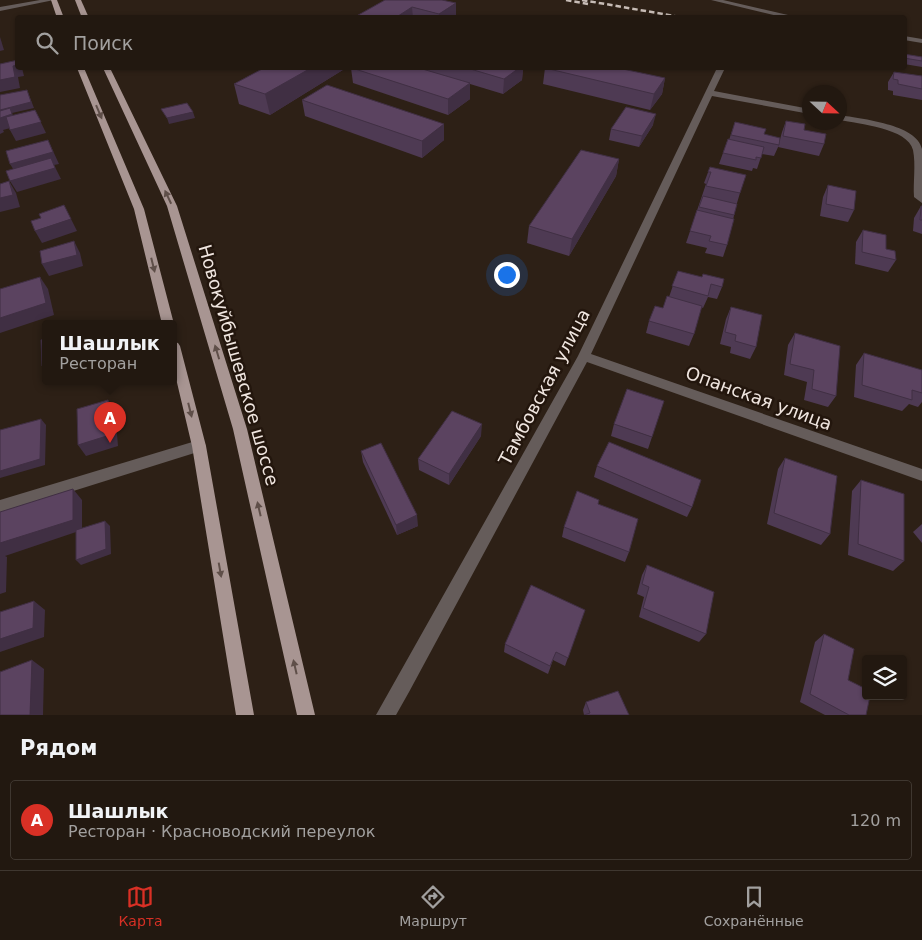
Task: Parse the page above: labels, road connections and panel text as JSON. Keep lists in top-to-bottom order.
{
  "streets": {
    "main road": ["Новокуйбышевское шоссе"],
    "street": ["Тамбовская улица", "Опанская улица"]
  },
  "crossings": [
    ["Тамбовская улица", "Опанская улица"]
  ],
  "north": "right",
  "page": {
    "search": "Поиск",
    "popup": ["Шашлык", "Ресторан"],
    "pins": "A",
    "heading": "Рядом",
    "list": [
      {
        "mark": "A",
        "name": "Шашлык",
        "note": "Ресторан · Красноводский переулок",
        "value": "120 m"
      }
    ],
    "nav": ["Карта", "Маршрут", "Сохранённые"]
  }
}
